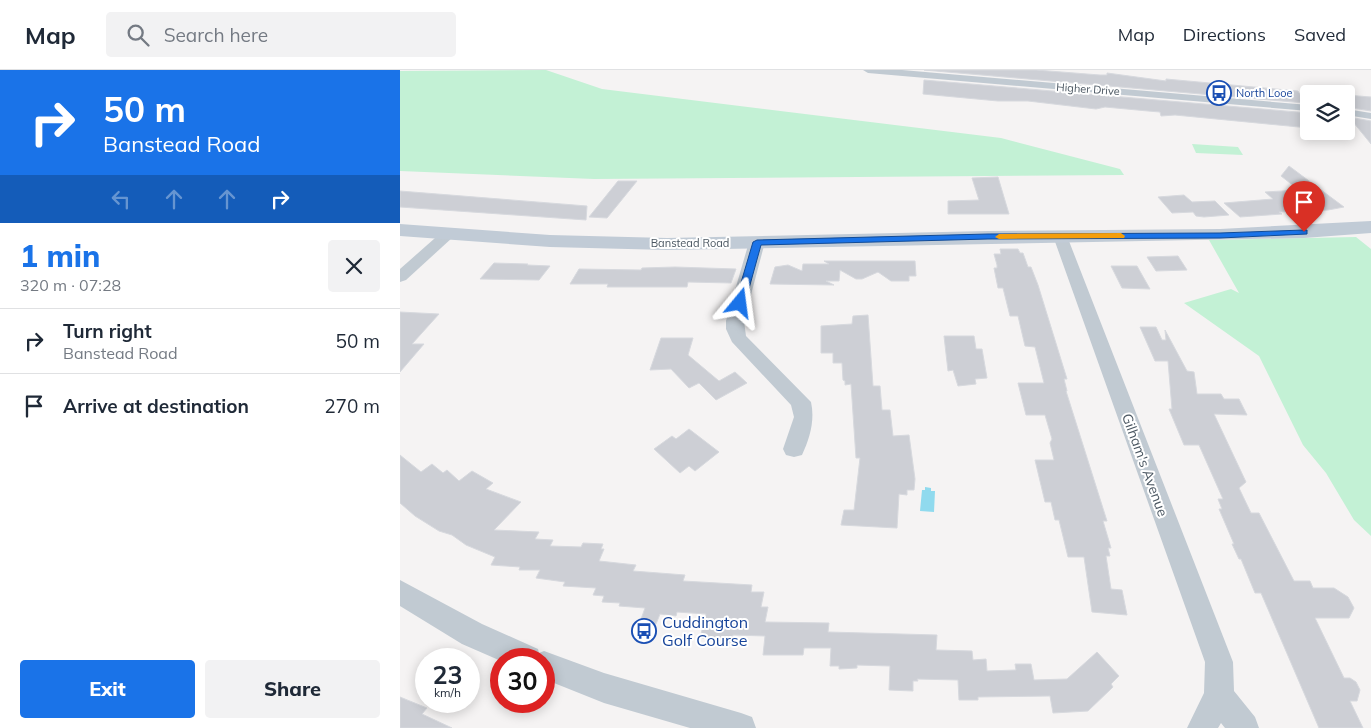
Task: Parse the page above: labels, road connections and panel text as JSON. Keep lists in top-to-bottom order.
{
  "streets": {
    "street": ["Higher Drive", "Banstead Road", "Gilham's Avenue"]
  },
  "crossings": [
    ["Banstead Road", "Gilham's Avenue"]
  ],
  "places": {
    "bus stop": ["North Looe", "Cuddington Golf Course"]
  },
  "page": {
    "header": "Map",
    "search": "Search here",
    "nav": ["Map", "Directions", "Saved"],
    "turn": ["50 m", "Banstead Road"],
    "heading": ["1 min", "320 m · 07:28"],
    "list": [
      {
        "name": "Turn right",
        "note": "Banstead Road",
        "value": "50 m"
      },
      {
        "name": "Arrive at destination",
        "value": "270 m"
      }
    ],
    "speed": "23 km/h",
    "limit": "30",
    "buttons": ["Exit", "Share"]
  }
}
